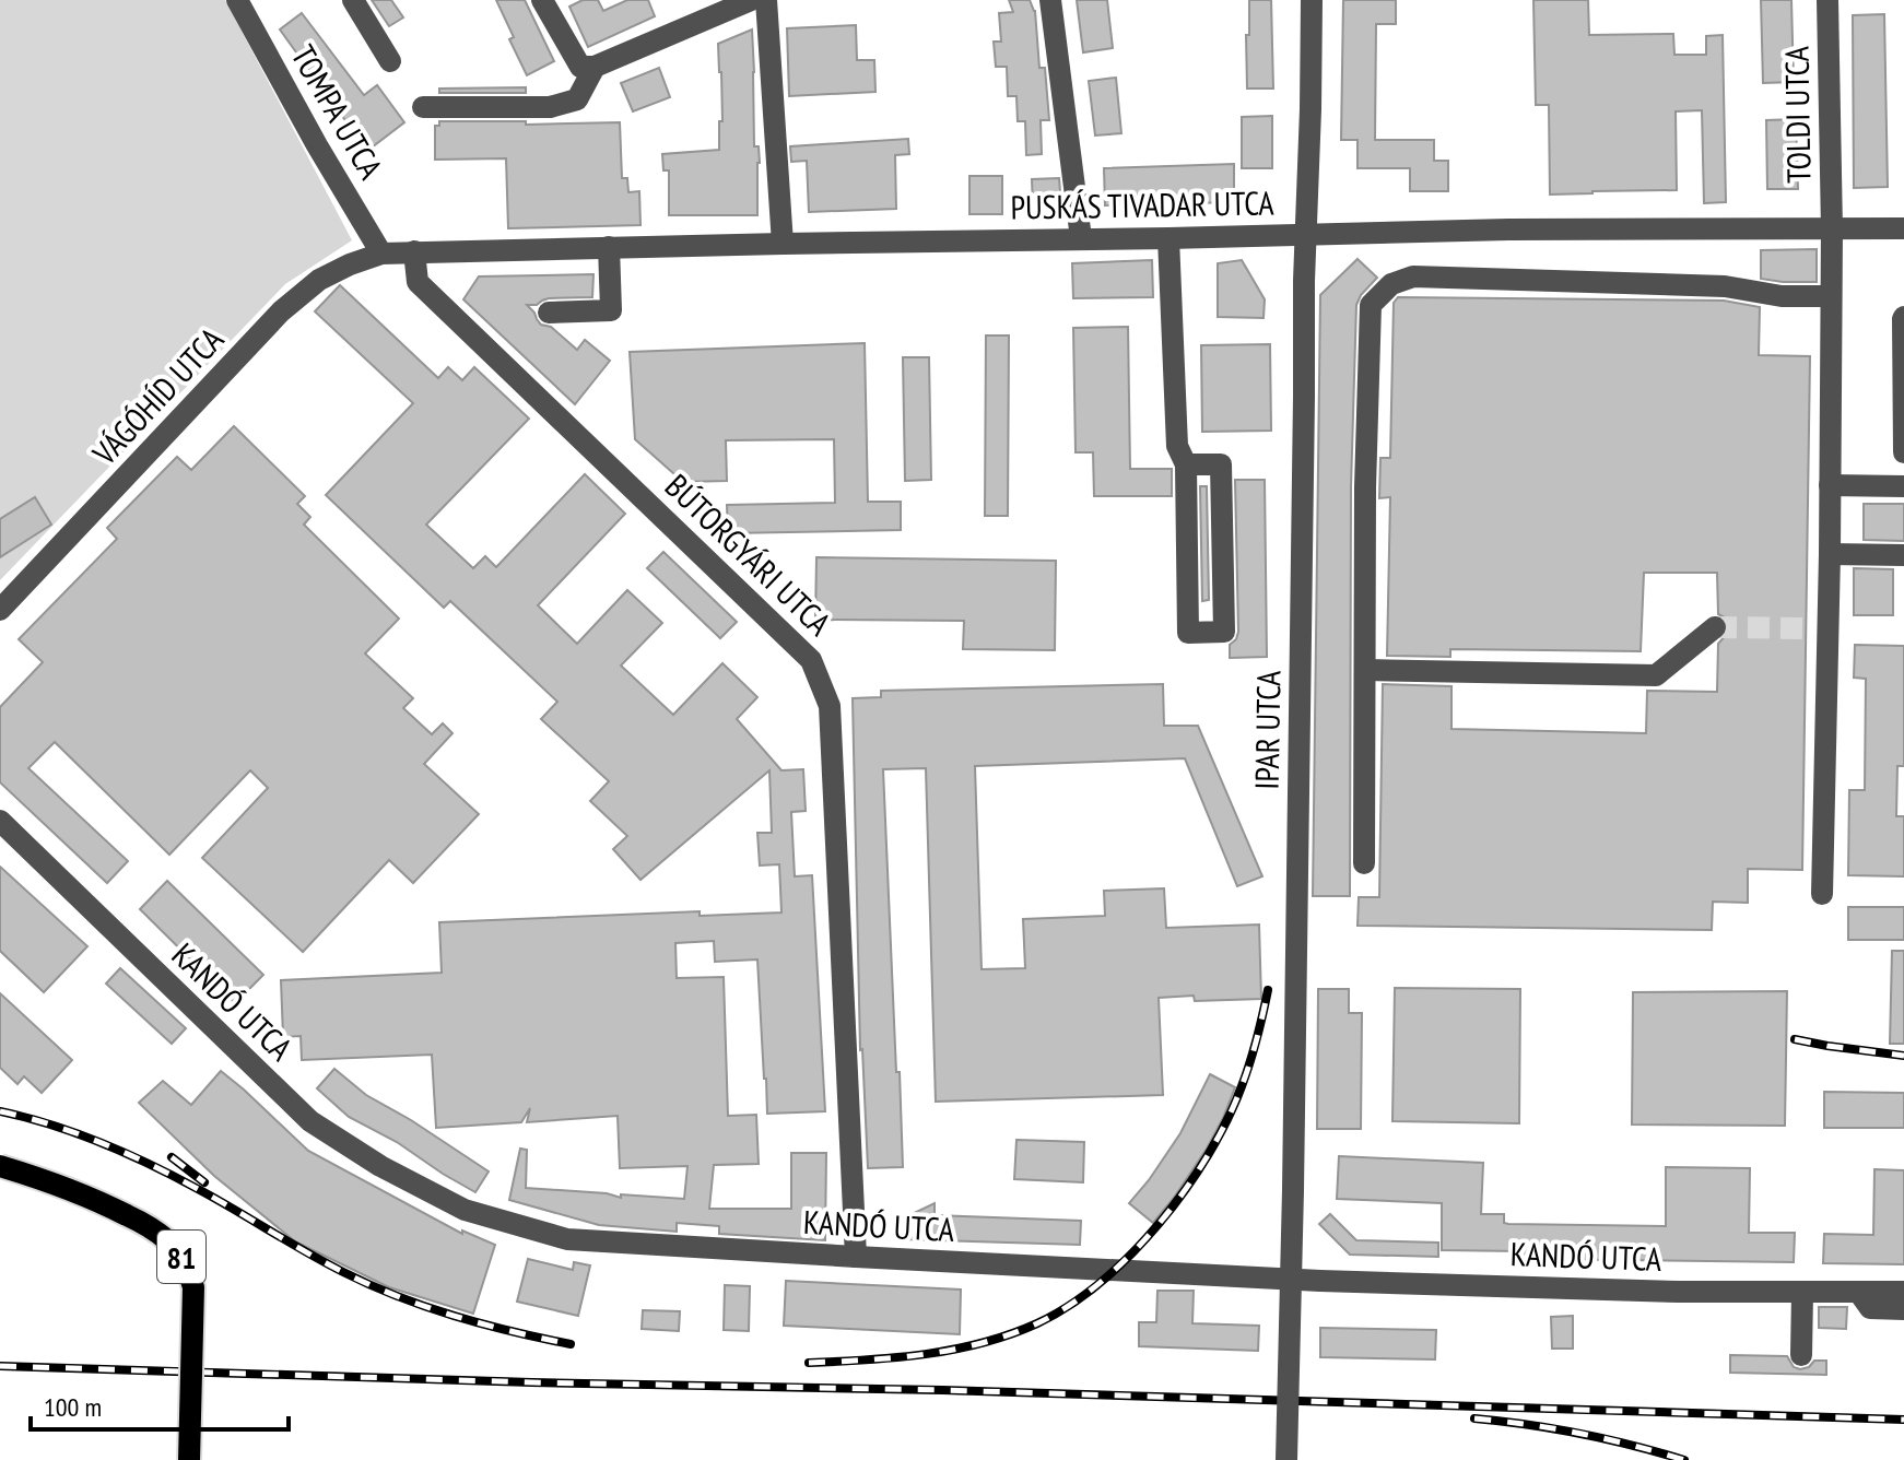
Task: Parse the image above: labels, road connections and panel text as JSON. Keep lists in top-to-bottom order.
{
  "streets": {
    "main road": ["81"],
    "street": [
      "TOMPA UTCA",
      "TOLDI UTCA",
      "PUSKÁS TIVADAR UTCA",
      "VÁGÓHÍD UTCA",
      "BÚTORGYÁRI UTCA",
      "IPAR UTCA",
      "KANDÓ UTCA"
    ]
  },
  "crossings": [
    ["TOMPA UTCA", "PUSKÁS TIVADAR UTCA"],
    ["TOMPA UTCA", "VÁGÓHÍD UTCA"],
    ["TOLDI UTCA", "PUSKÁS TIVADAR UTCA"],
    ["PUSKÁS TIVADAR UTCA", "VÁGÓHÍD UTCA"],
    ["PUSKÁS TIVADAR UTCA", "BÚTORGYÁRI UTCA"],
    ["PUSKÁS TIVADAR UTCA", "IPAR UTCA"],
    ["BÚTORGYÁRI UTCA", "KANDÓ UTCA"]
  ],
  "scale_bar": "100 m"
}
